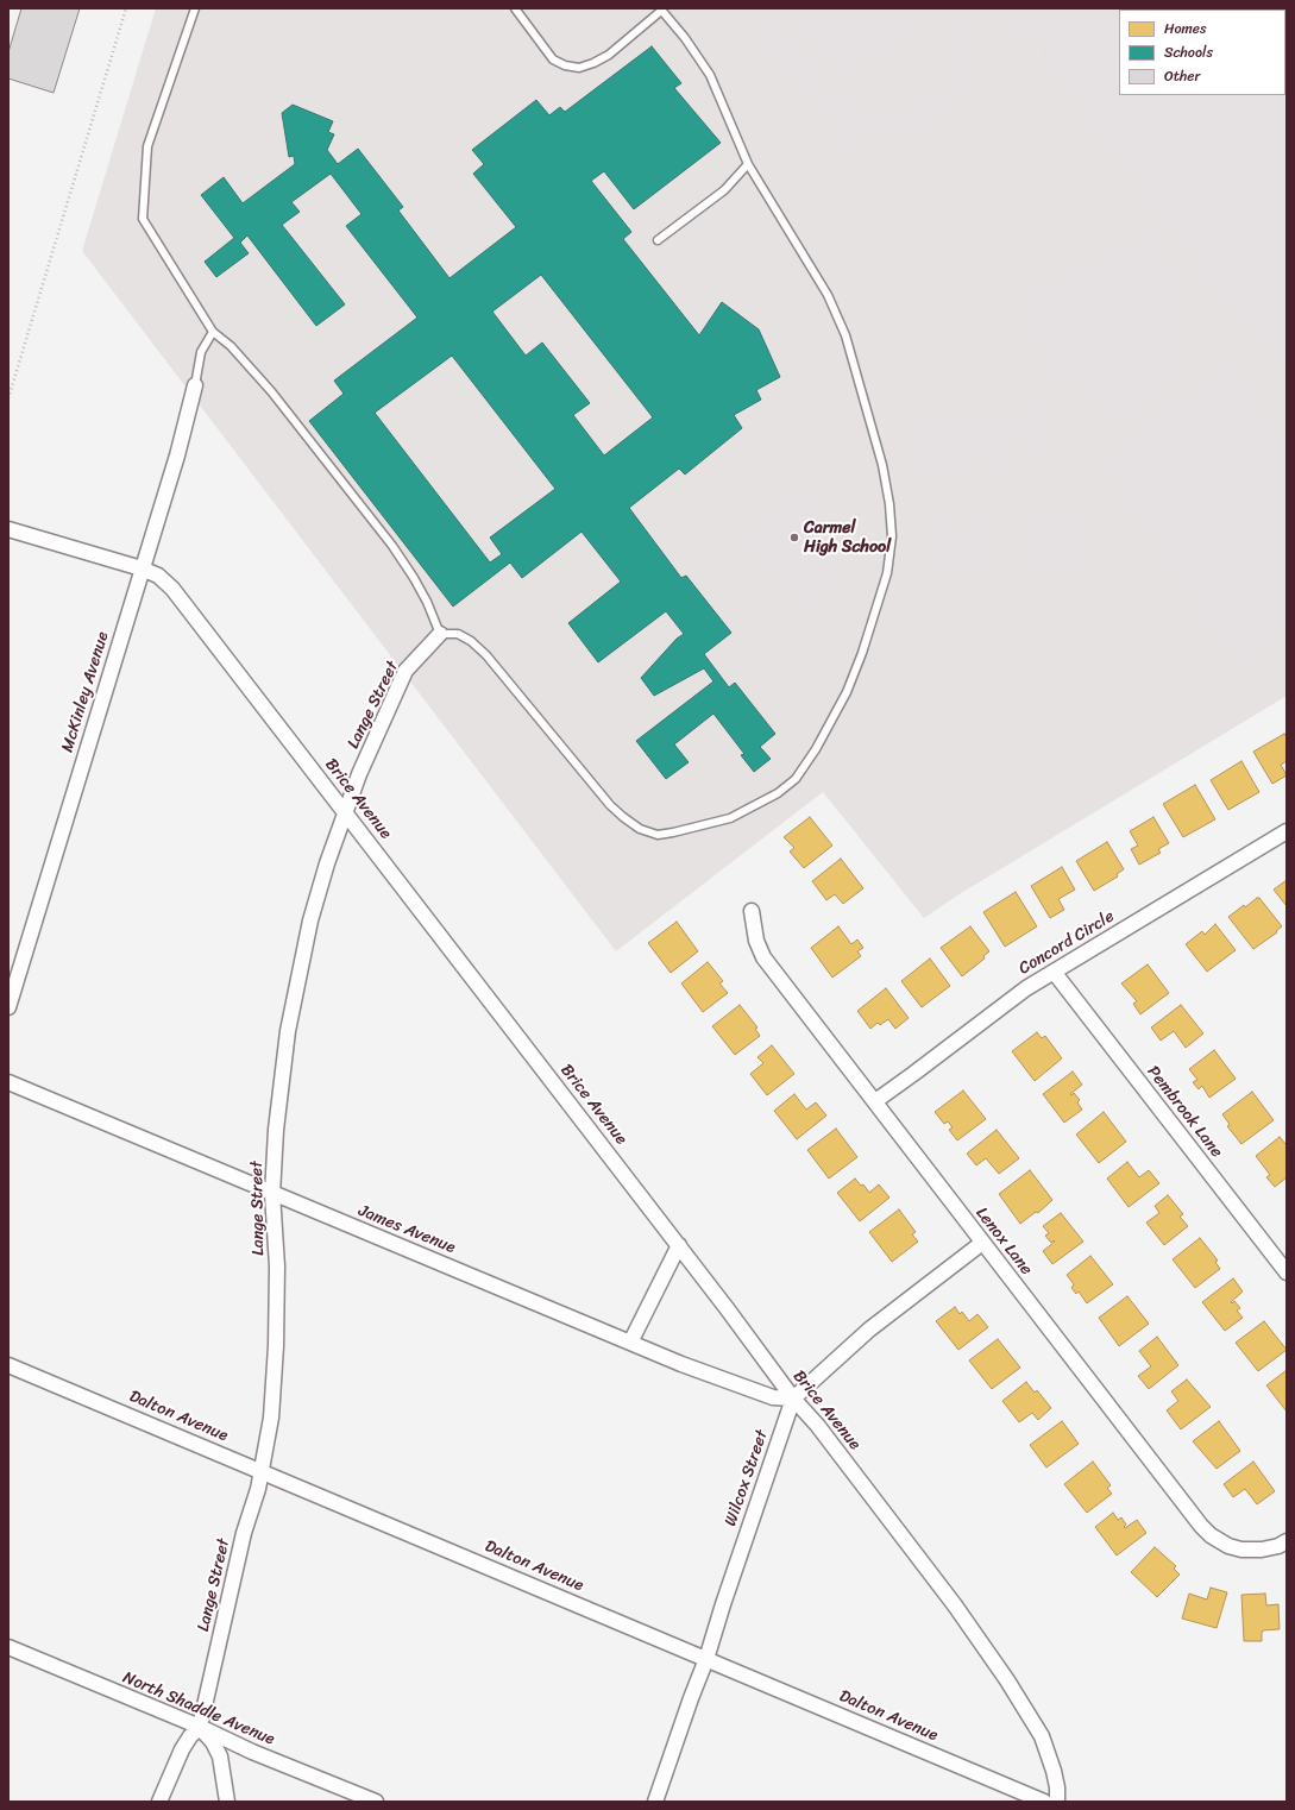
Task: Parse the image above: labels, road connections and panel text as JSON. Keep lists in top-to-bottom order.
{
  "streets": {
    "street": [
      "McKinley Avenue",
      "Lange Street",
      "Brice Avenue",
      "Concord Circle",
      "Pembrook Lane",
      "James Avenue",
      "Lenox Lane",
      "Dalton Avenue",
      "Wilcox Street",
      "North Shaddle Avenue"
    ]
  },
  "crossings": [
    ["McKinley Avenue", "Brice Avenue"],
    ["Lange Street", "Brice Avenue"],
    ["Lange Street", "James Avenue"],
    ["Lange Street", "Dalton Avenue"],
    ["Lange Street", "North Shaddle Avenue"],
    ["Brice Avenue", "James Avenue"],
    ["Brice Avenue", "Wilcox Street"],
    ["Concord Circle", "Pembrook Lane"],
    ["Concord Circle", "Lenox Lane"],
    ["James Avenue", "Wilcox Street"],
    ["Lenox Lane", "Wilcox Street"],
    ["Dalton Avenue", "Wilcox Street"]
  ],
  "places": ["Carmel High School"],
  "legend": ["Homes", "Schools", "Other"]
}
